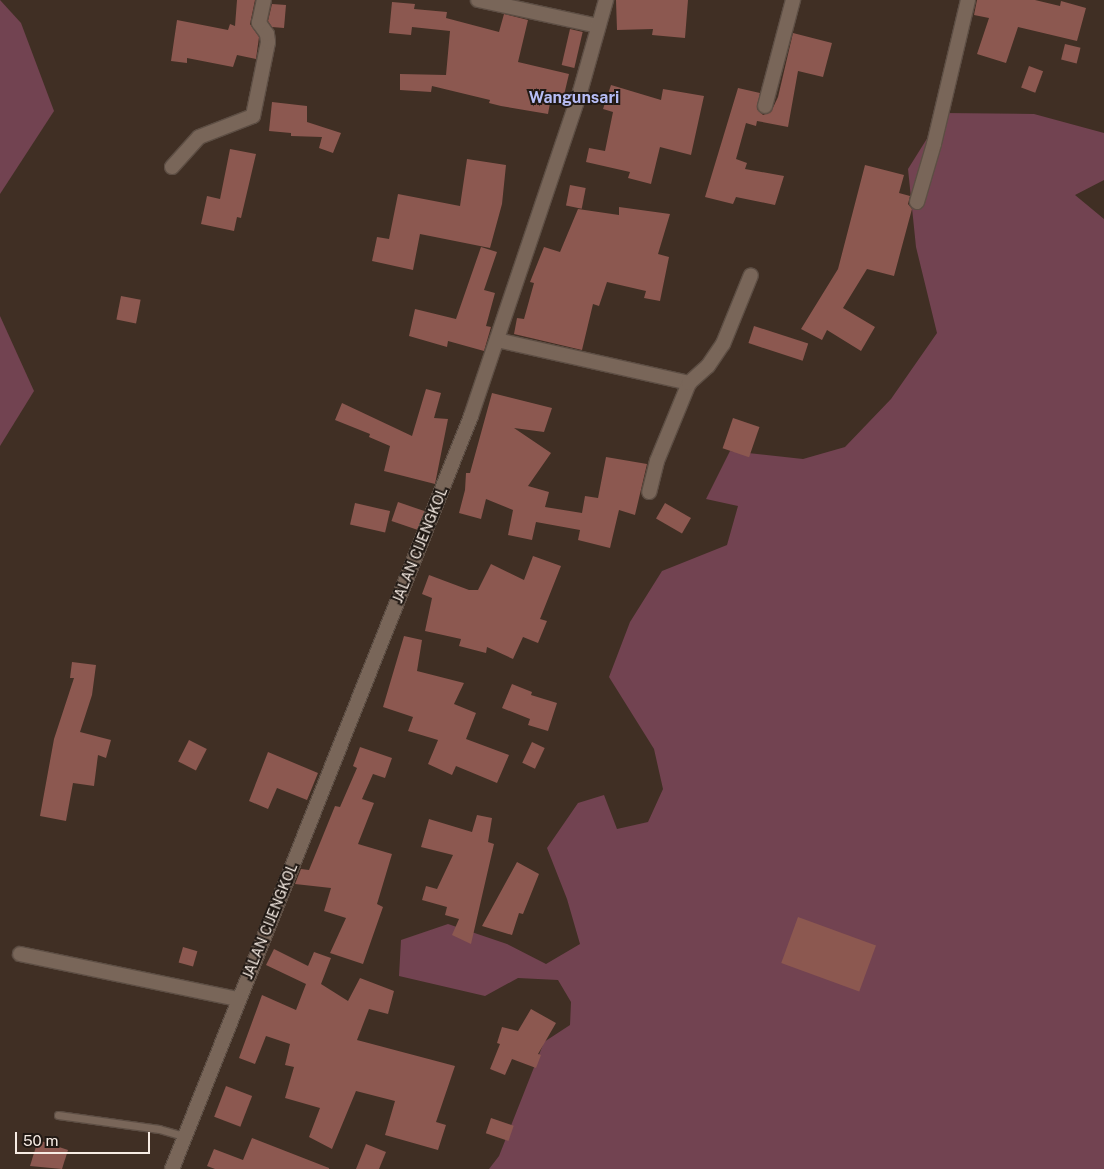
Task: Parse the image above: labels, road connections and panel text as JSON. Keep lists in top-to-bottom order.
{
  "streets": {
    "street": ["JALAN CIJENGKOL"]
  },
  "districts": ["Wangunsari"],
  "scale_bar": "50 m"
}
